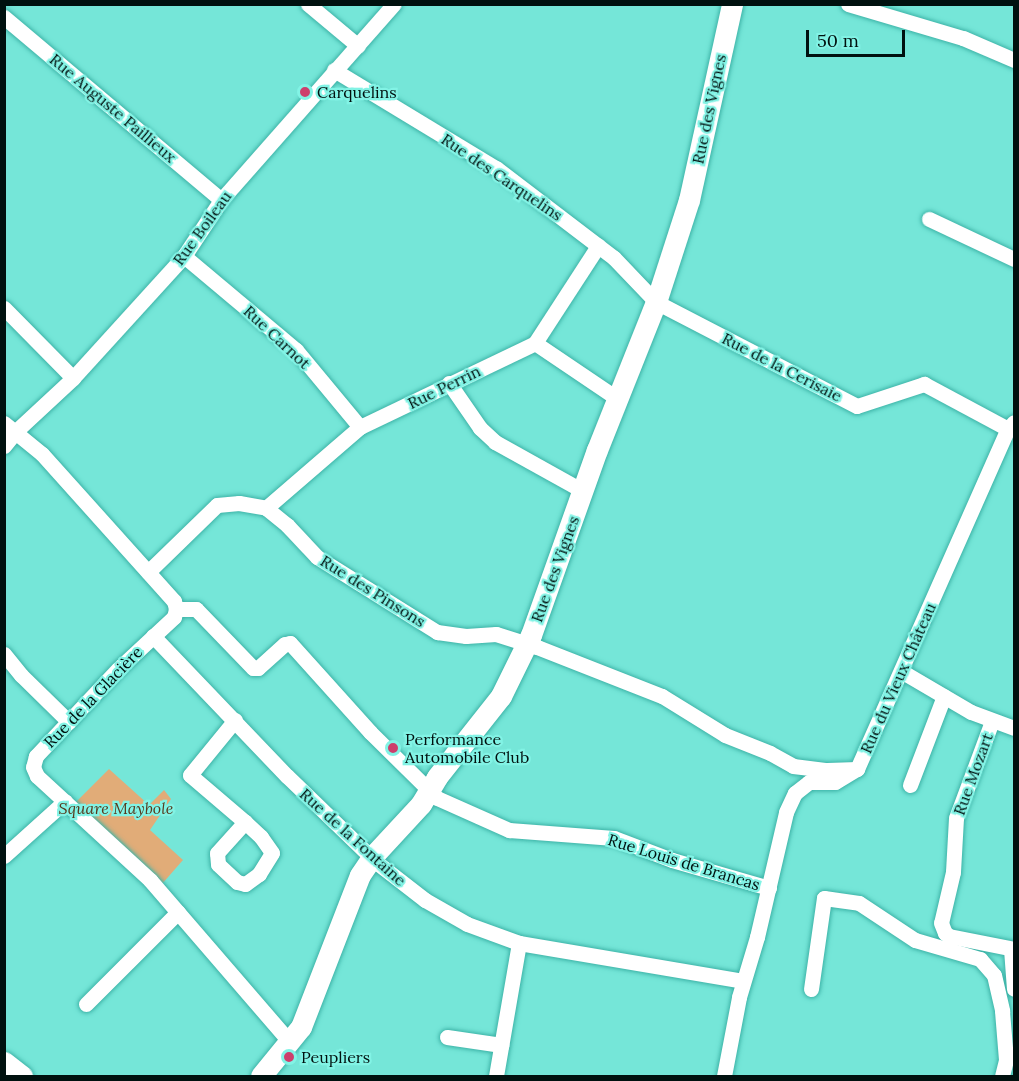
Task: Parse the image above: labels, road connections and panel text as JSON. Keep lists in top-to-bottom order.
{
  "streets": {
    "street": [
      "Rue Auguste Paillieux",
      "Rue des Vignes",
      "Rue des Carquelins",
      "Rue Boileau",
      "Rue Carnot",
      "Rue de la Cerisaie",
      "Rue Perrin",
      "Rue des Pinsons",
      "Rue du Vieux Château",
      "Rue de la Glacière",
      "Rue Mozart",
      "Rue de la Fontaine",
      "Rue Louis de Brancas"
    ]
  },
  "crossings": [
    ["Rue Auguste Paillieux", "Rue Boileau"],
    ["Rue des Vignes", "Rue des Carquelins"],
    ["Rue des Vignes", "Rue de la Cerisaie"],
    ["Rue des Vignes", "Rue des Pinsons"],
    ["Rue des Vignes", "Rue de la Glacière"],
    ["Rue des Vignes", "Rue de la Fontaine"],
    ["Rue des Vignes", "Rue Louis de Brancas"],
    ["Rue des Carquelins", "Rue Boileau"],
    ["Rue des Carquelins", "Rue de la Cerisaie"],
    ["Rue Boileau", "Rue Carnot"],
    ["Rue Carnot", "Rue Perrin"],
    ["Rue de la Cerisaie", "Rue du Vieux Château"],
    ["Rue Perrin", "Rue des Pinsons"],
    ["Rue des Pinsons", "Rue du Vieux Château"],
    ["Rue du Vieux Château", "Rue de la Fontaine"],
    ["Rue du Vieux Château", "Rue Louis de Brancas"],
    ["Rue de la Glacière", "Rue de la Fontaine"],
    ["Rue de la Glacière", "Rue Louis de Brancas"]
  ],
  "parks": ["Square Maybole"],
  "places": ["Carquelins", "Performance Automobile Club", "Peupliers"],
  "scale_bar": "50 m"
}
